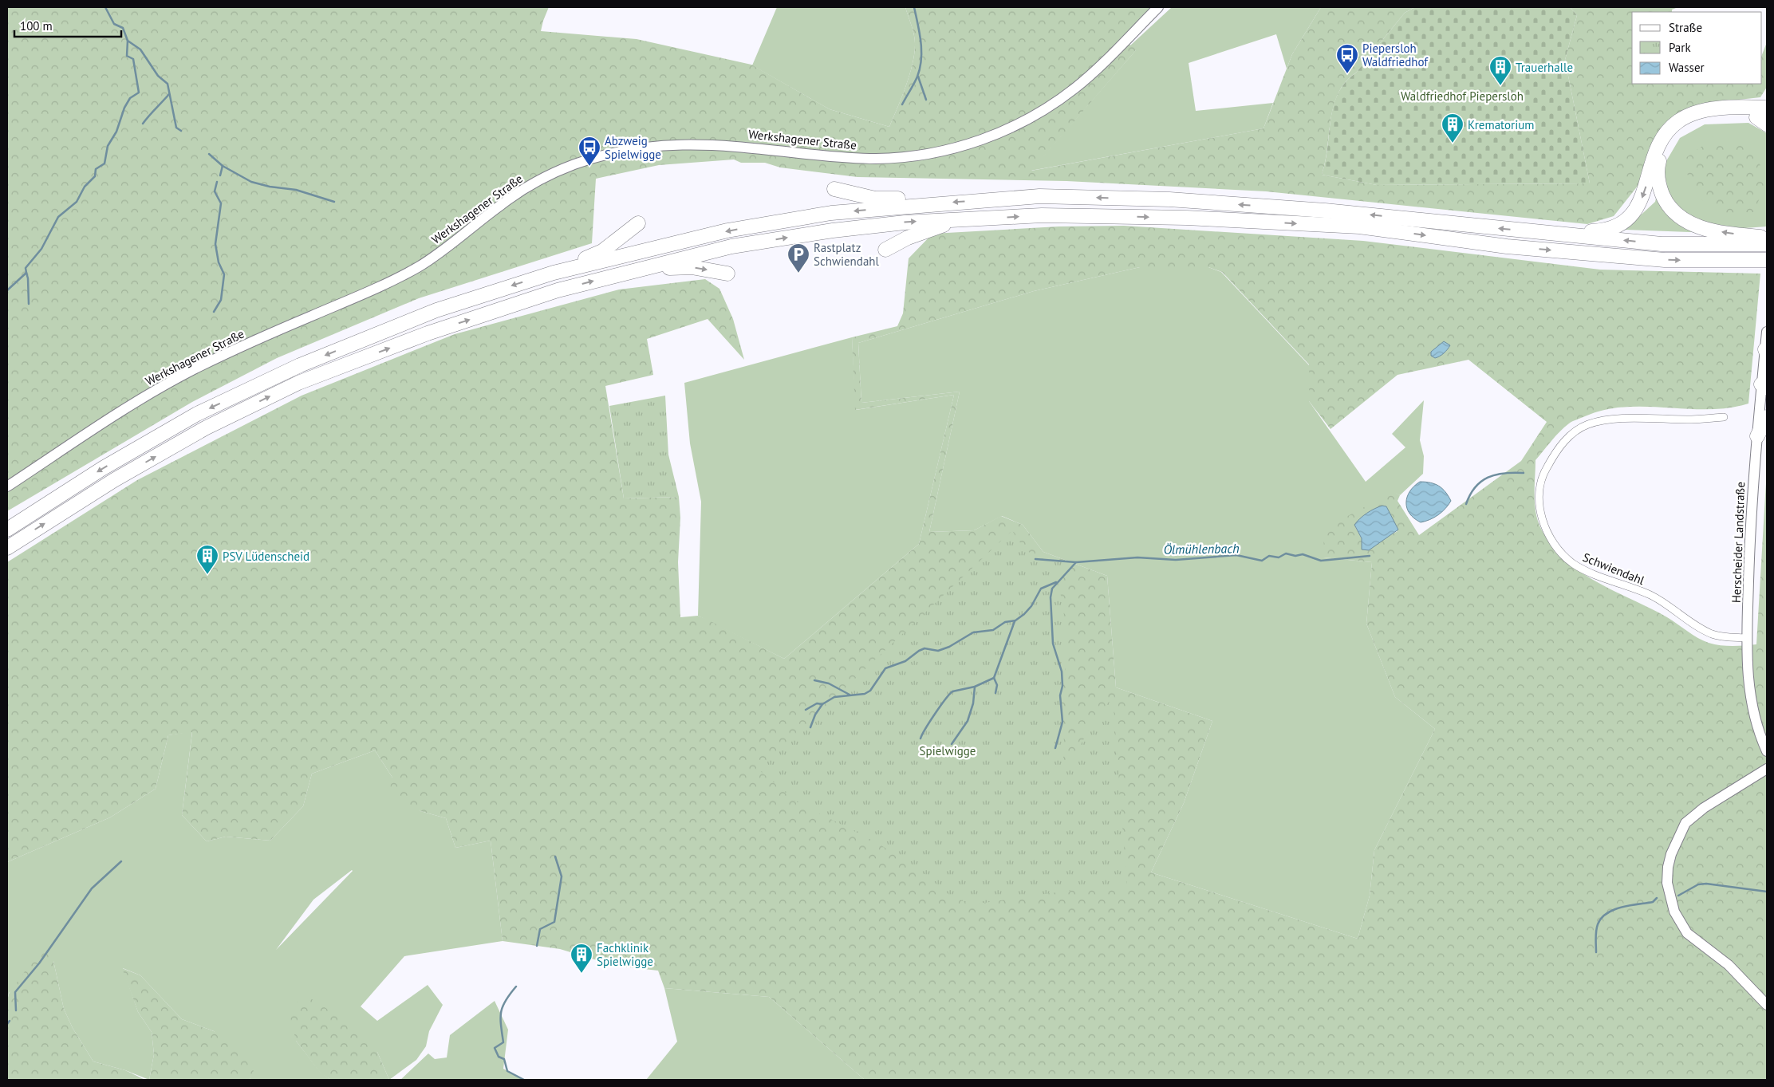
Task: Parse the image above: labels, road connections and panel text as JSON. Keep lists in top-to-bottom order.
{
  "streets": {
    "main road": ["Werkshagener Straße", "Herscheider Landstraße"],
    "street": ["Schwiendahl"]
  },
  "crossings": [
    ["Herscheider Landstraße", "Schwiendahl"]
  ],
  "water": ["Ölmühlenbach"],
  "parks": ["Waldfriedhof Piepersloh", "Spielwigge"],
  "places": {
    "bus stop": ["Piepersloh Waldfriedhof", "Abzweig Spielwigge"],
    "building": [
      "Trauerhalle",
      "Krematorium",
      "PSV Lüdenscheid",
      "Fachklinik Spielwigge"
    ],
    "parking": ["Rastplatz Schwiendahl"]
  },
  "legend": ["Straße", "Park", "Wasser"],
  "scale_bar": "100 m"
}
